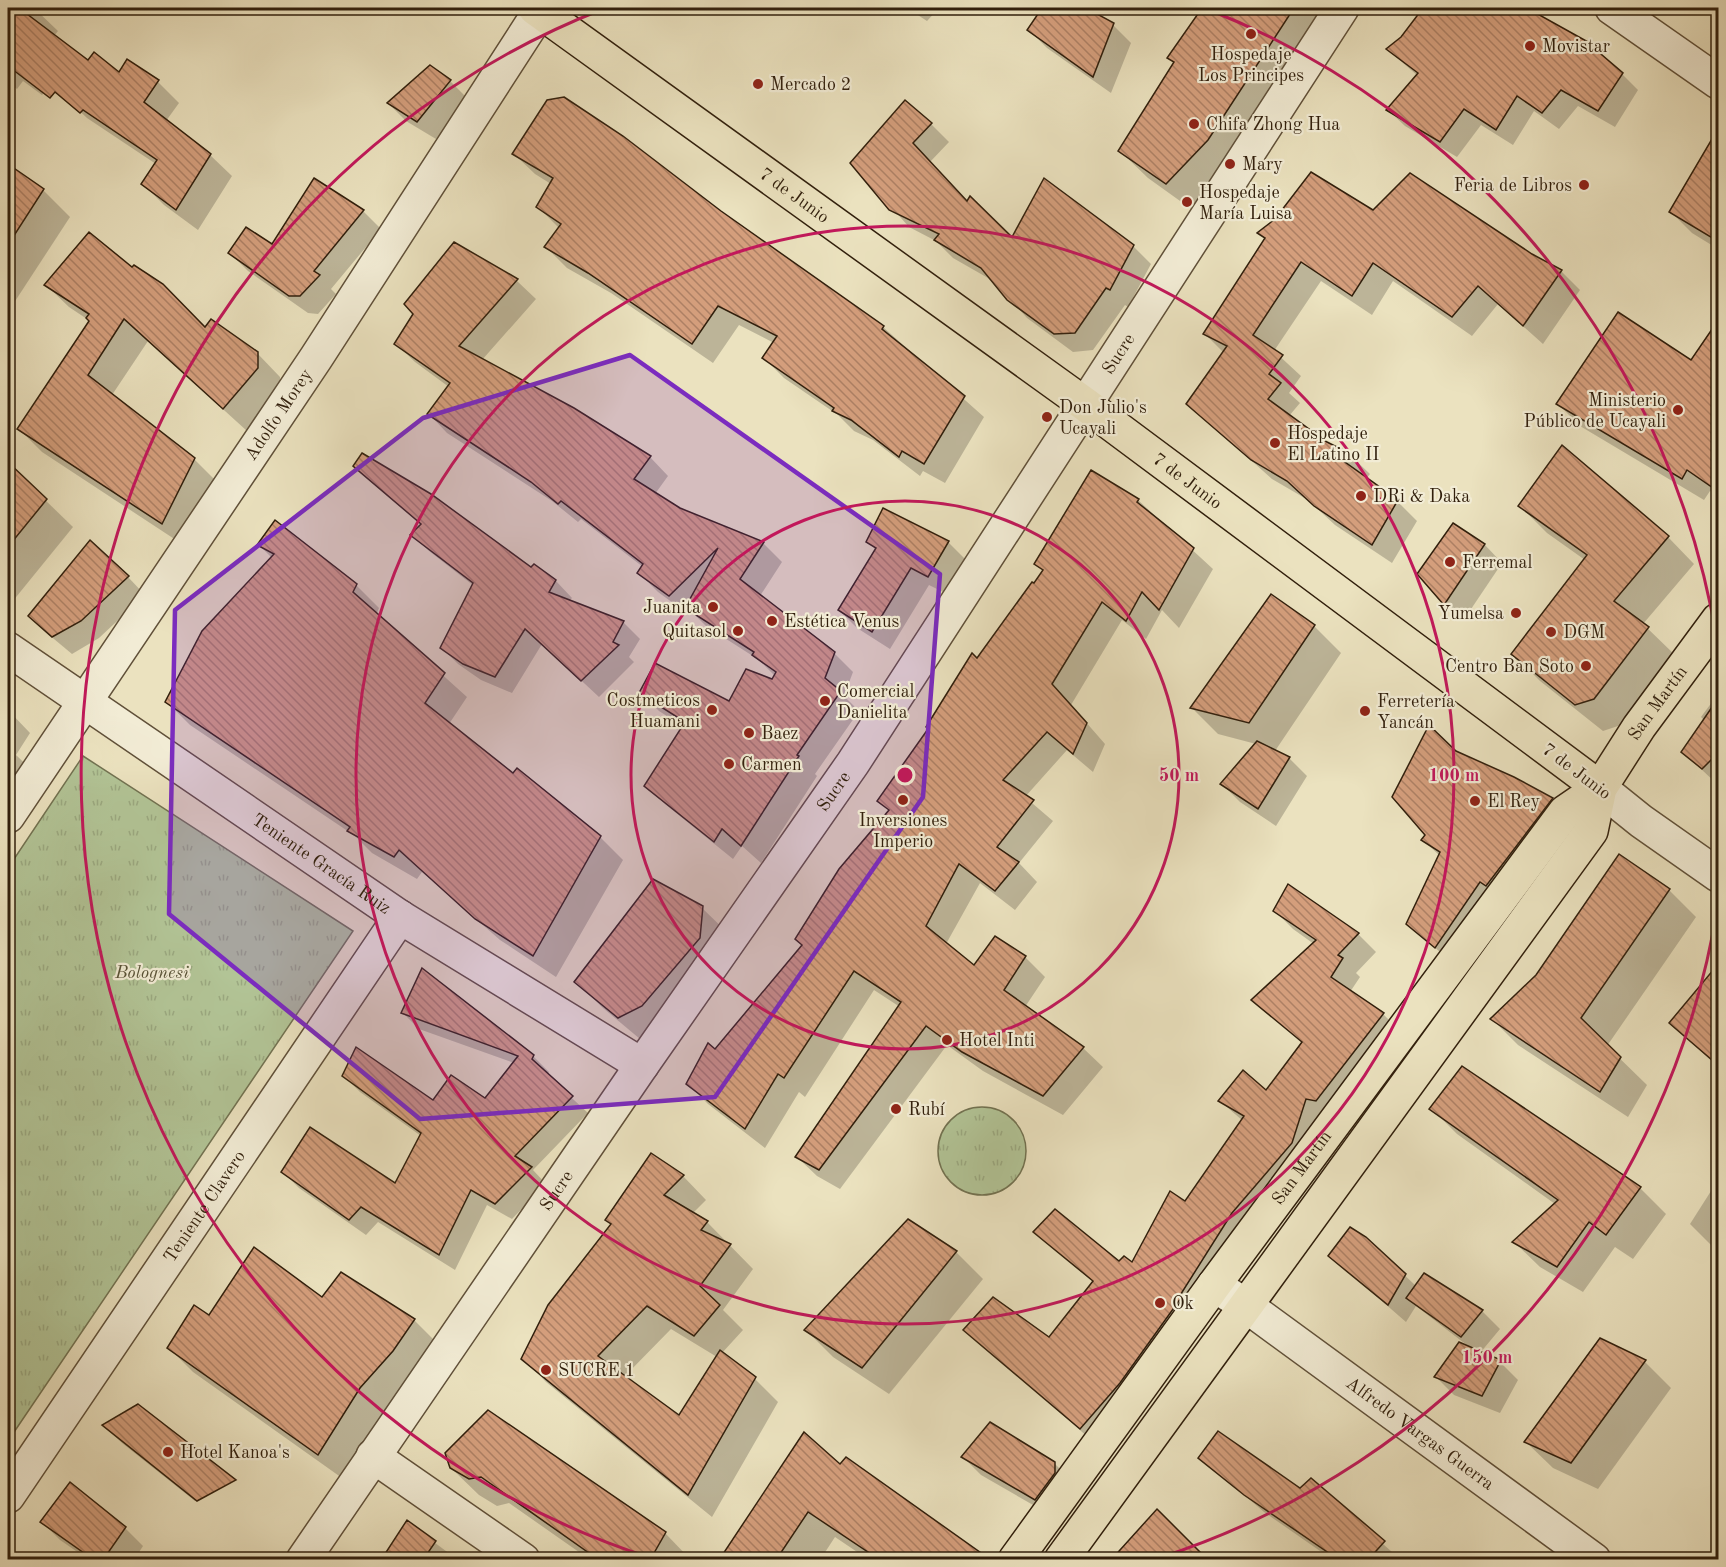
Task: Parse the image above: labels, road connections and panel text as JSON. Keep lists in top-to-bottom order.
{
  "streets": {
    "main road": ["7 de Junio", "San Martín"],
    "street": [
      "Sucre",
      "Adolfo Morey",
      "Teniente Gracía Ruiz",
      "Teniente Clavero",
      "Alfredo Vargas Guerra"
    ]
  },
  "crossings": [
    ["7 de Junio", "Sucre"],
    ["7 de Junio", "Adolfo Morey"],
    ["7 de Junio", "San Martín"],
    ["Sucre", "Teniente Gracía Ruiz"],
    ["Adolfo Morey", "Teniente Gracía Ruiz"],
    ["San Martín", "Alfredo Vargas Guerra"],
    ["Teniente Gracía Ruiz", "Teniente Clavero"]
  ],
  "parks": ["Bolognesi"],
  "places": [
    "Hospedaje Los Principes",
    "Movistar",
    "Mercado 2",
    "Chifa Zhong Hua",
    "Mary",
    "Feria de Libros",
    "Hospedaje María Luisa",
    "Ministerio Público de Ucayali",
    "Don Julio's Ucayali",
    "Hospedaje El Latino II",
    "DRi & Daka",
    "Ferremal",
    "Juanita",
    "Yumelsa",
    "Estética Venus",
    "Quitasol",
    "DGM",
    "Centro Ban Soto",
    "Comercial Danielita",
    "Costmeticos Huamani",
    "Ferretería Yancán",
    "Baez",
    "Carmen",
    "Inversiones Imperio",
    "El Rey",
    "Hotel Inti",
    "Rubí",
    "Ok",
    "SUCRE 1",
    "Hotel Kanoa's"
  ],
  "rings": ["50 m", "100 m", "150 m"]
}
